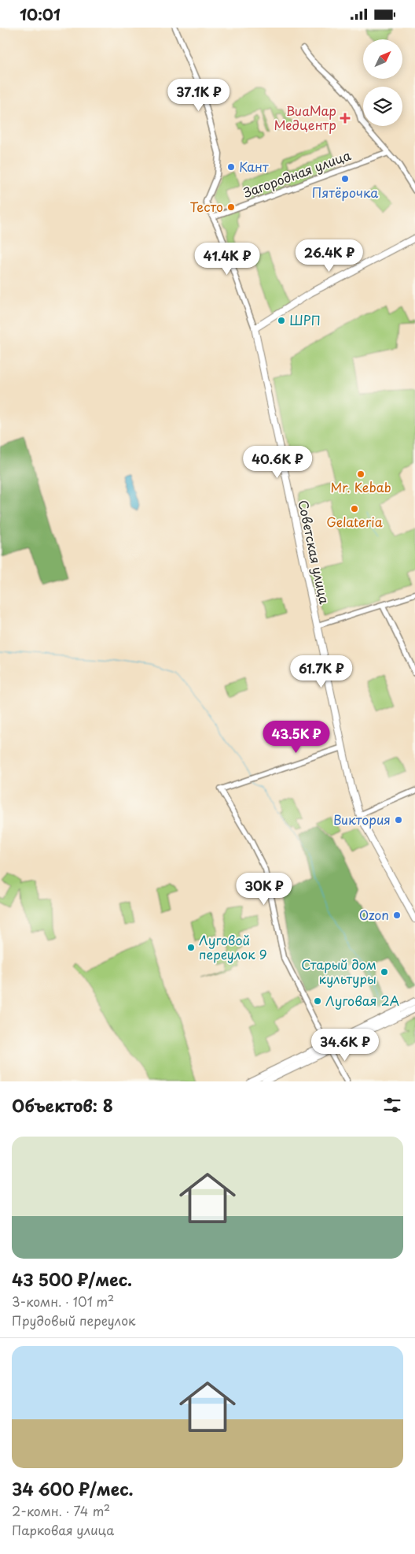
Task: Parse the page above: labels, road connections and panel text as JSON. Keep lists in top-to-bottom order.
{
  "streets": {
    "main road": ["Советская улица"],
    "street": ["Загородная улица"]
  },
  "crossings": [
    ["Загородная улица", "Советская улица"]
  ],
  "places": {
    "health": ["ВиаМар Медцентр"],
    "other": [
      "Кант",
      "Пятёрочка",
      "Тесто",
      "ШРП",
      "Mr. Kebab",
      "Gelateria",
      "Виктория",
      "Ozon",
      "Луговой переулок 9",
      "Старый дом культуры",
      "Луговая 2А"
    ]
  },
  "north": "top right",
  "page": {
    "status": "10:01",
    "price": [
      "37.1K ₽",
      "26.4K ₽",
      "41.4K ₽",
      "40.6K ₽",
      "61.7K ₽",
      "43.5K ₽",
      "30K ₽",
      "34.6K ₽"
    ],
    "heading": "Объектов: 8",
    "list": [
      {
        "name": "43 500 ₽/мес.",
        "note": "3-комн. · 101 m² · Прудовый переулок"
      },
      {
        "name": "34 600 ₽/мес.",
        "note": "2-комн. · 74 m² · Парковая улица"
      }
    ]
  }
}
